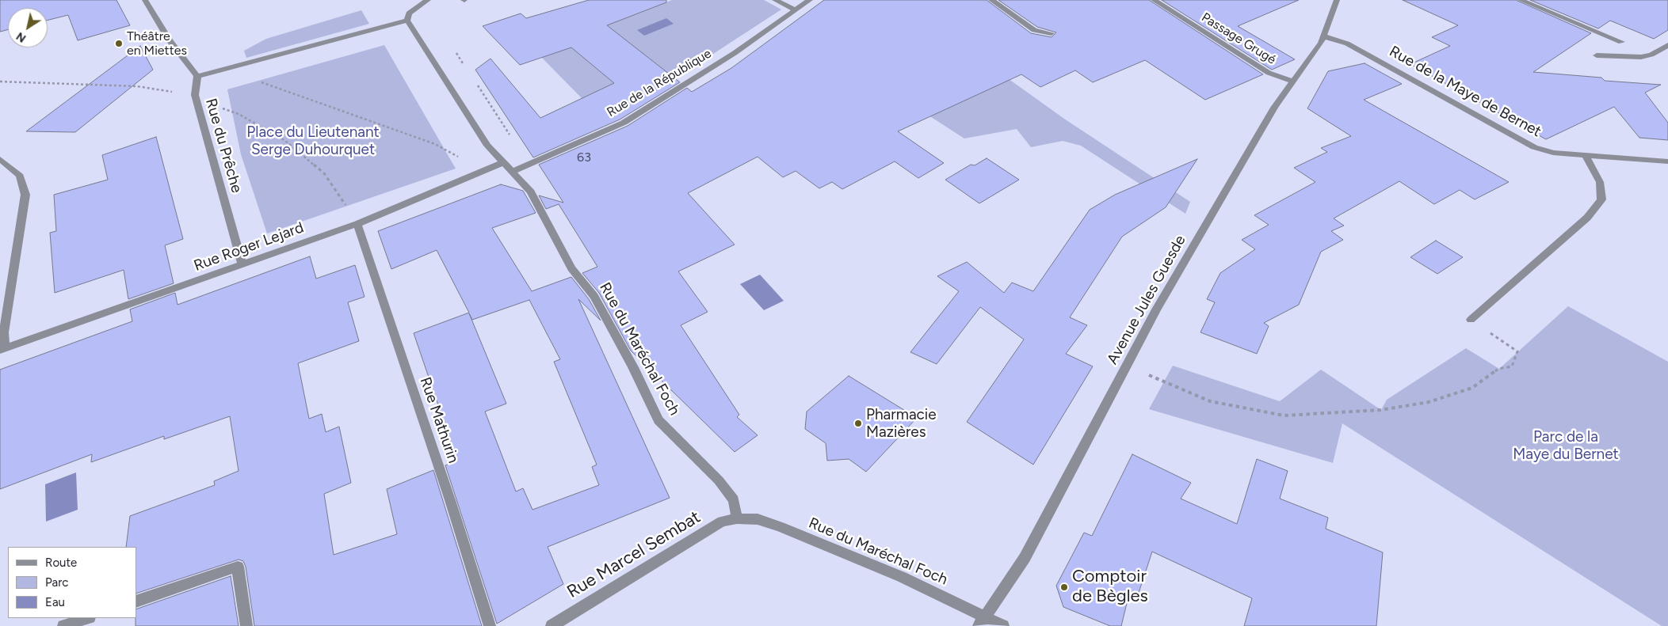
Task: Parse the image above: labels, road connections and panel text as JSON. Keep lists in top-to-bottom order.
{
  "streets": {
    "street": [
      "Passage Grugé",
      "Rue de la République",
      "Rue de la Maye de Bernet",
      "Rue du Prêche",
      "Rue Roger Lejard",
      "Avenue Jules Guesde",
      "Rue du Maréchal Foch",
      "Rue Mathurin",
      "Rue Marcel Sembat"
    ]
  },
  "crossings": [
    ["Passage Grugé", "Avenue Jules Guesde"],
    ["Rue de la République", "Rue du Maréchal Foch"],
    ["Rue de la Maye de Bernet", "Avenue Jules Guesde"],
    ["Rue du Prêche", "Rue Roger Lejard"],
    ["Rue Roger Lejard", "Rue du Maréchal Foch"],
    ["Rue Roger Lejard", "Rue Mathurin"],
    ["Avenue Jules Guesde", "Rue du Maréchal Foch"],
    ["Rue du Maréchal Foch", "Rue Marcel Sembat"]
  ],
  "parks": ["Place du Lieutenant Serge Duhourquet", "Parc de la Maye du Bernet"],
  "places": ["Théâtre en Miettes", "Pharmacie Mazières", "Comptoir de Bègles"],
  "house_numbers": ["63"],
  "legend": ["Route", "Parc", "Eau"],
  "north": "bottom left"
}
